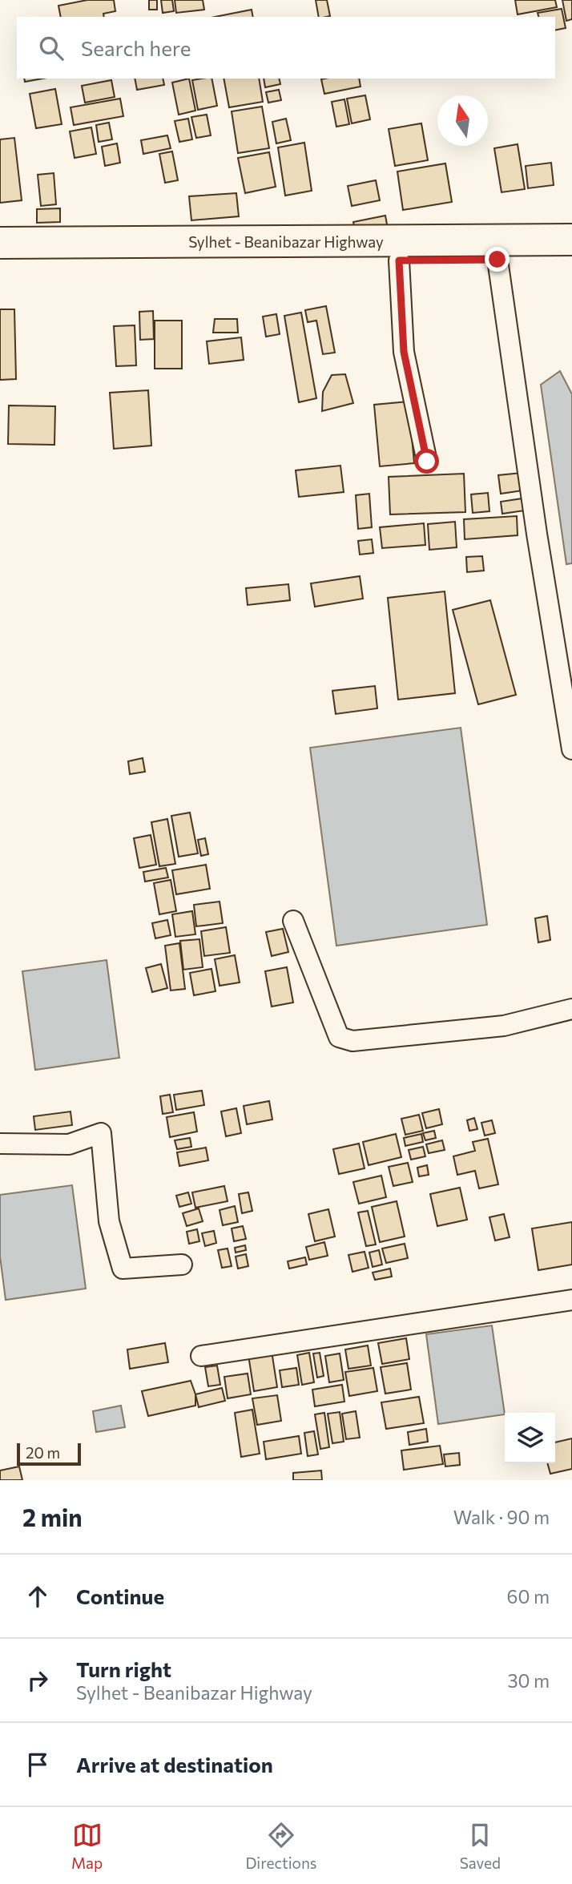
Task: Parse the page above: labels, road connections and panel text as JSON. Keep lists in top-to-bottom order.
{
  "streets": {
    "main road": ["Sylhet - Beanibazar Highway"]
  },
  "scale_bar": "20 m",
  "north": "top",
  "page": {
    "search": "Search here",
    "scale": "20 m",
    "heading": ["2 min", "Walk · 90 m"],
    "list": [
      ["Continue", "60 m"],
      ["Turn right", "Sylhet - Beanibazar Highway", "30 m"],
      "Arrive at destination"
    ],
    "nav": ["Map", "Directions", "Saved"]
  }
}
